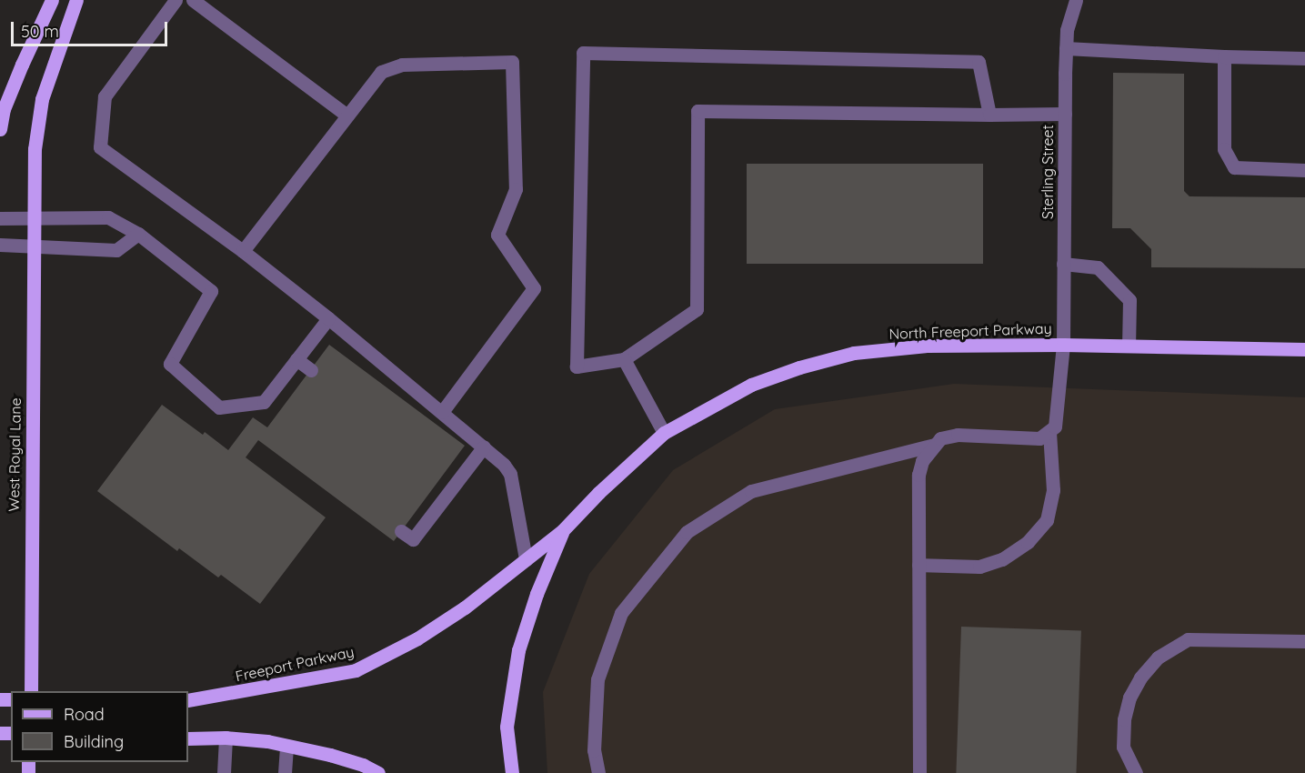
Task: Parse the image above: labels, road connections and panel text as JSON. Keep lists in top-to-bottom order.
{
  "streets": {
    "main road": ["North Freeport Parkway", "West Royal Lane", "Freeport Parkway"],
    "street": ["Sterling Street"]
  },
  "crossings": [
    ["Sterling Street", "North Freeport Parkway"],
    ["North Freeport Parkway", "Freeport Parkway"]
  ],
  "legend": ["Road", "Building"],
  "scale_bar": "50 m"
}
